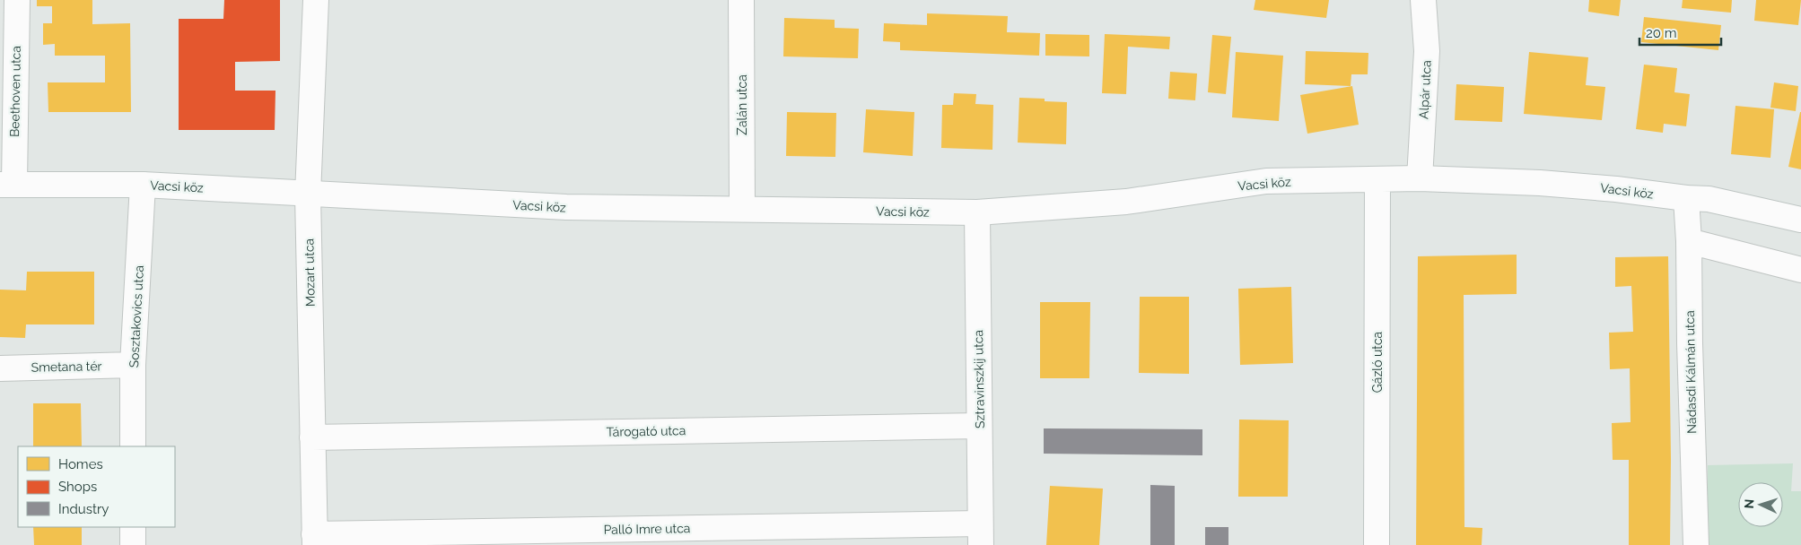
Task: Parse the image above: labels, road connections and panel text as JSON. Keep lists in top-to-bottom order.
{
  "streets": {
    "street": [
      "Alpár utca",
      "Beethoven utca",
      "Zalán utca",
      "Vacsi köz",
      "Mozart utca",
      "Sosztakovics utca",
      "Gázló utca",
      "Smetana tér",
      "Nádasdi Kálmán utca",
      "Sztravinszkij utca",
      "Tárogató utca",
      "Palló Imre utca"
    ]
  },
  "crossings": [
    ["Alpár utca", "Vacsi köz"],
    ["Beethoven utca", "Vacsi köz"],
    ["Zalán utca", "Vacsi köz"],
    ["Vacsi köz", "Mozart utca"],
    ["Vacsi köz", "Sosztakovics utca"],
    ["Vacsi köz", "Gázló utca"],
    ["Vacsi köz", "Nádasdi Kálmán utca"],
    ["Vacsi köz", "Sztravinszkij utca"],
    ["Mozart utca", "Tárogató utca"],
    ["Mozart utca", "Palló Imre utca"],
    ["Sosztakovics utca", "Smetana tér"],
    ["Sztravinszkij utca", "Tárogató utca"],
    ["Sztravinszkij utca", "Palló Imre utca"]
  ],
  "legend": ["Homes", "Shops", "Industry"],
  "scale_bar": "20 m",
  "north": "left"
}
